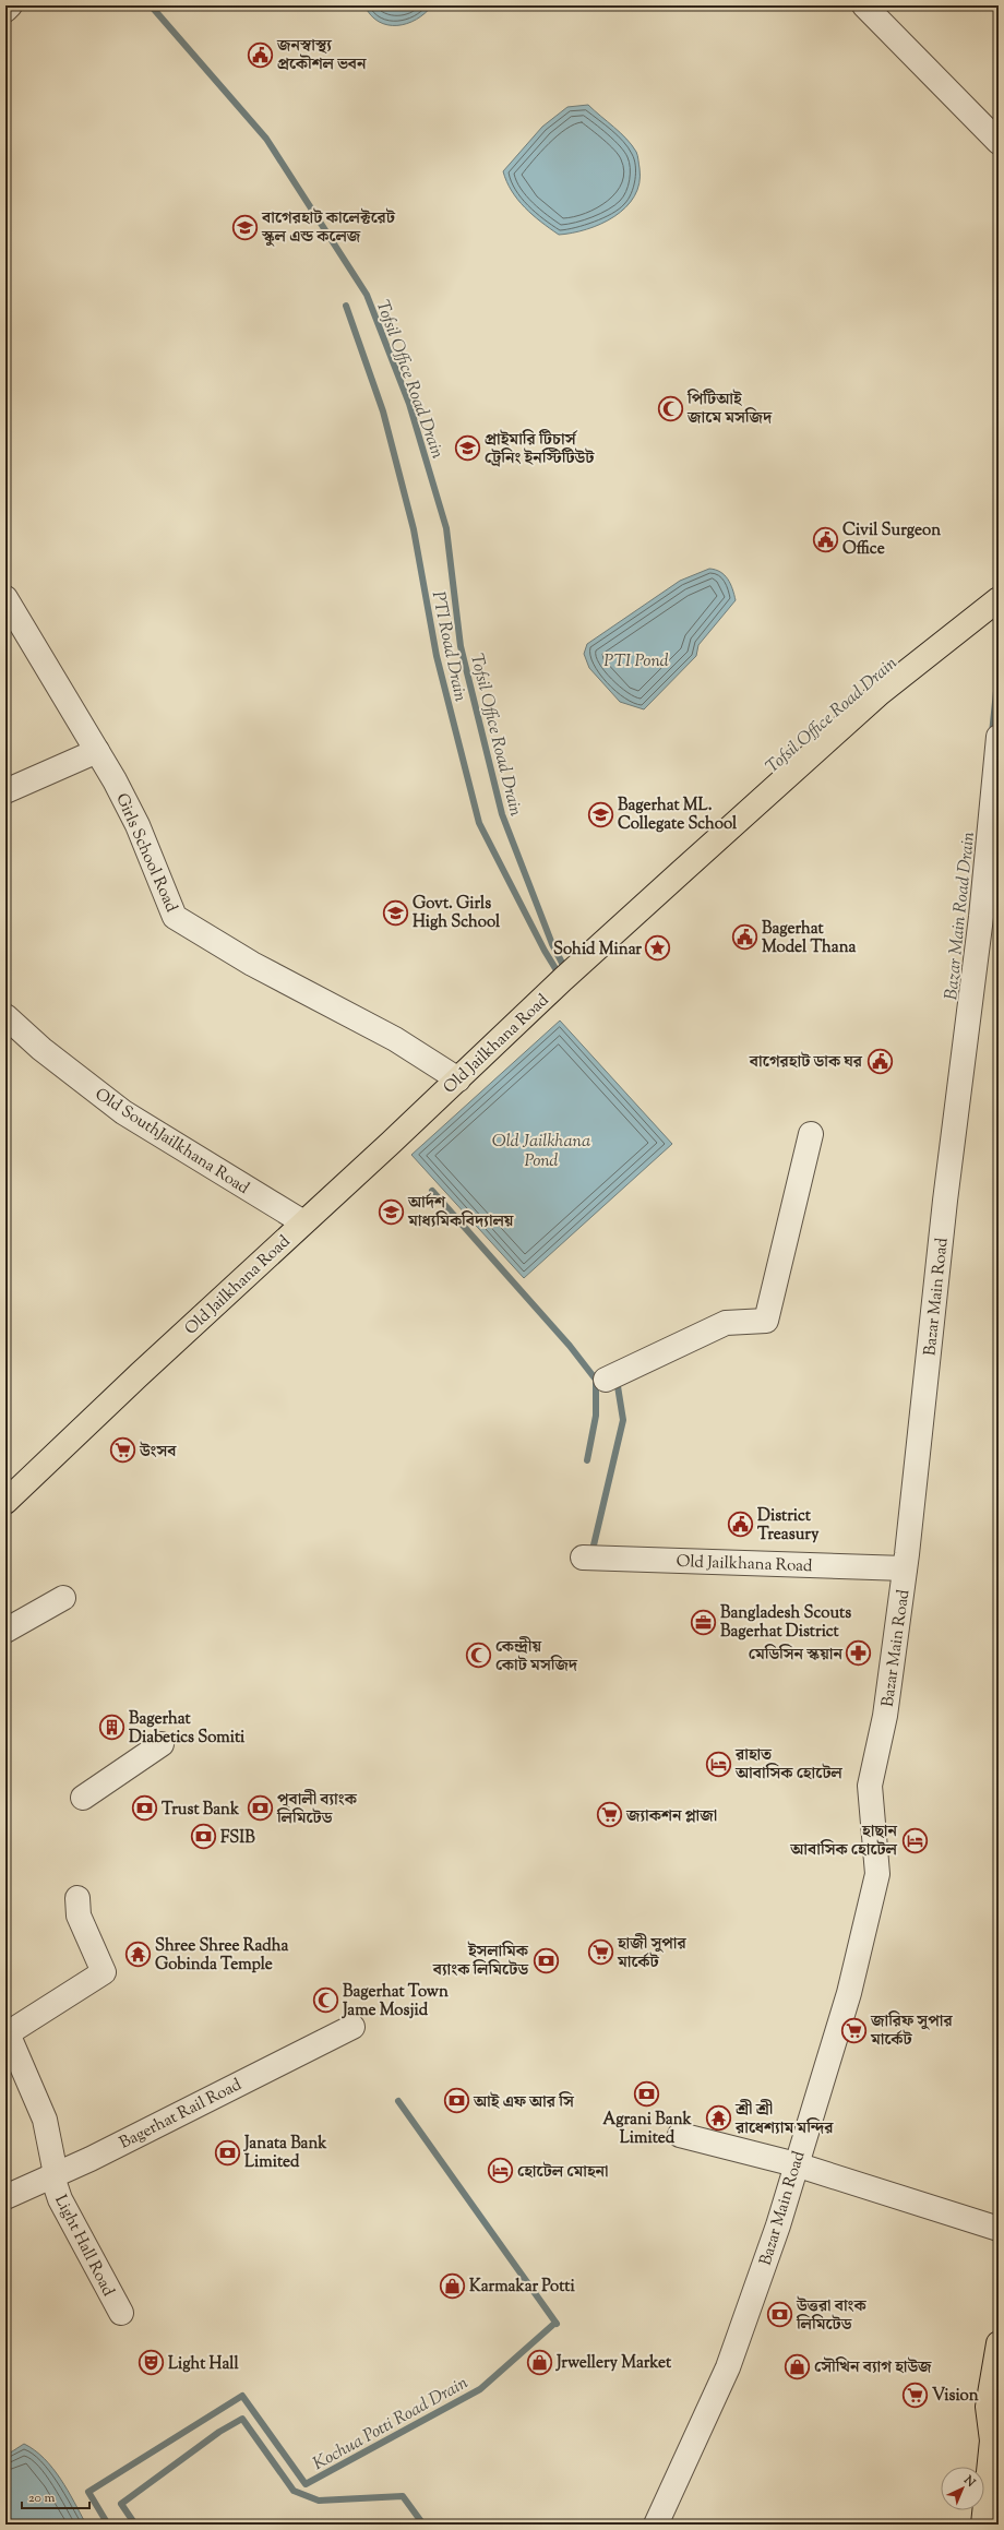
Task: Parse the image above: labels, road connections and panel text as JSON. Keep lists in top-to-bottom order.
{
  "streets": {
    "main road": ["Old Jailkhana Road"],
    "street": [
      "Girls School Road",
      "Old SouthJailkhana Road",
      "Bazar Main Road",
      "Bagerhat Rail Road",
      "Light Hall Road"
    ]
  },
  "crossings": [
    ["Girls School Road", "Old Jailkhana Road"],
    ["Old Jailkhana Road", "Old SouthJailkhana Road"],
    ["Old Jailkhana Road", "Bazar Main Road"],
    ["Bagerhat Rail Road", "Light Hall Road"]
  ],
  "water": [
    "Tofsil Office Road Drain",
    "PTI Road Drain",
    "PTI Pond",
    "Bazar Main Road Drain",
    "Old Jailkhana Pond",
    "Kochua Potti Road Drain"
  ],
  "places": {
    "public building": [
      "জনস্বাস্থ্য প্রকৌশল ভবন",
      "Civil Surgeon Office",
      "Bagerhat Model Thana",
      "বাগেরহাট ডাক ঘর",
      "District Treasury"
    ],
    "school or university": [
      "বাগেরহাট কালেক্টরেট স্কুল এন্ড কলেজ",
      "প্রাইমারি টিচার্স ট্রেনিং ইনস্টিটিউট",
      "Bagerhat ML. Collegate School",
      "Govt. Girls High School",
      "আর্দশ মাধ্যমিকবিদ্যালয়"
    ],
    "mosque": ["পিটিআই জামে মসজিদ", "কেন্দ্রীয় কোট মসজিদ", "Bagerhat Town Jame Mosjid"],
    "place": ["Sohid Minar"],
    "supermarket": [
      "উংসব",
      "জ্যাকশন প্লাজা",
      "হাজী সুপার মার্কেট",
      "জারিফ সুপার মার্কেট",
      "Vision"
    ],
    "office": ["Bangladesh Scouts Bagerhat District"],
    "pharmacy": ["মেডিসিন স্কয়ান"],
    "building": ["Bagerhat Diabetics Somiti"],
    "hotel": ["রাহাত আবাসিক হোটেল", "হাছান আবাসিক হোটেল", "হোটেল মোহনা"],
    "bank": [
      "Trust Bank",
      "পূবালী ব্যাংক লিমিটেড",
      "FSIB",
      "ইসলামিক ব্যাংক লিমিটেড",
      "Agrani Bank Limited",
      "আই এফ আর সি",
      "Janata Bank Limited",
      "উত্তরা বাংক লিমিটেড"
    ],
    "temple": ["Shree Shree Radha Gobinda Temple", "শ্রী শ্রী রাধেশ্যাম মন্দির"],
    "shop": ["Karmakar Potti", "Jrwellery Market", "সৌখিন ব্যাগ হাউজ"],
    "theatre": ["Light Hall"]
  },
  "scale_bar": "20 m",
  "north": "top right"
}
